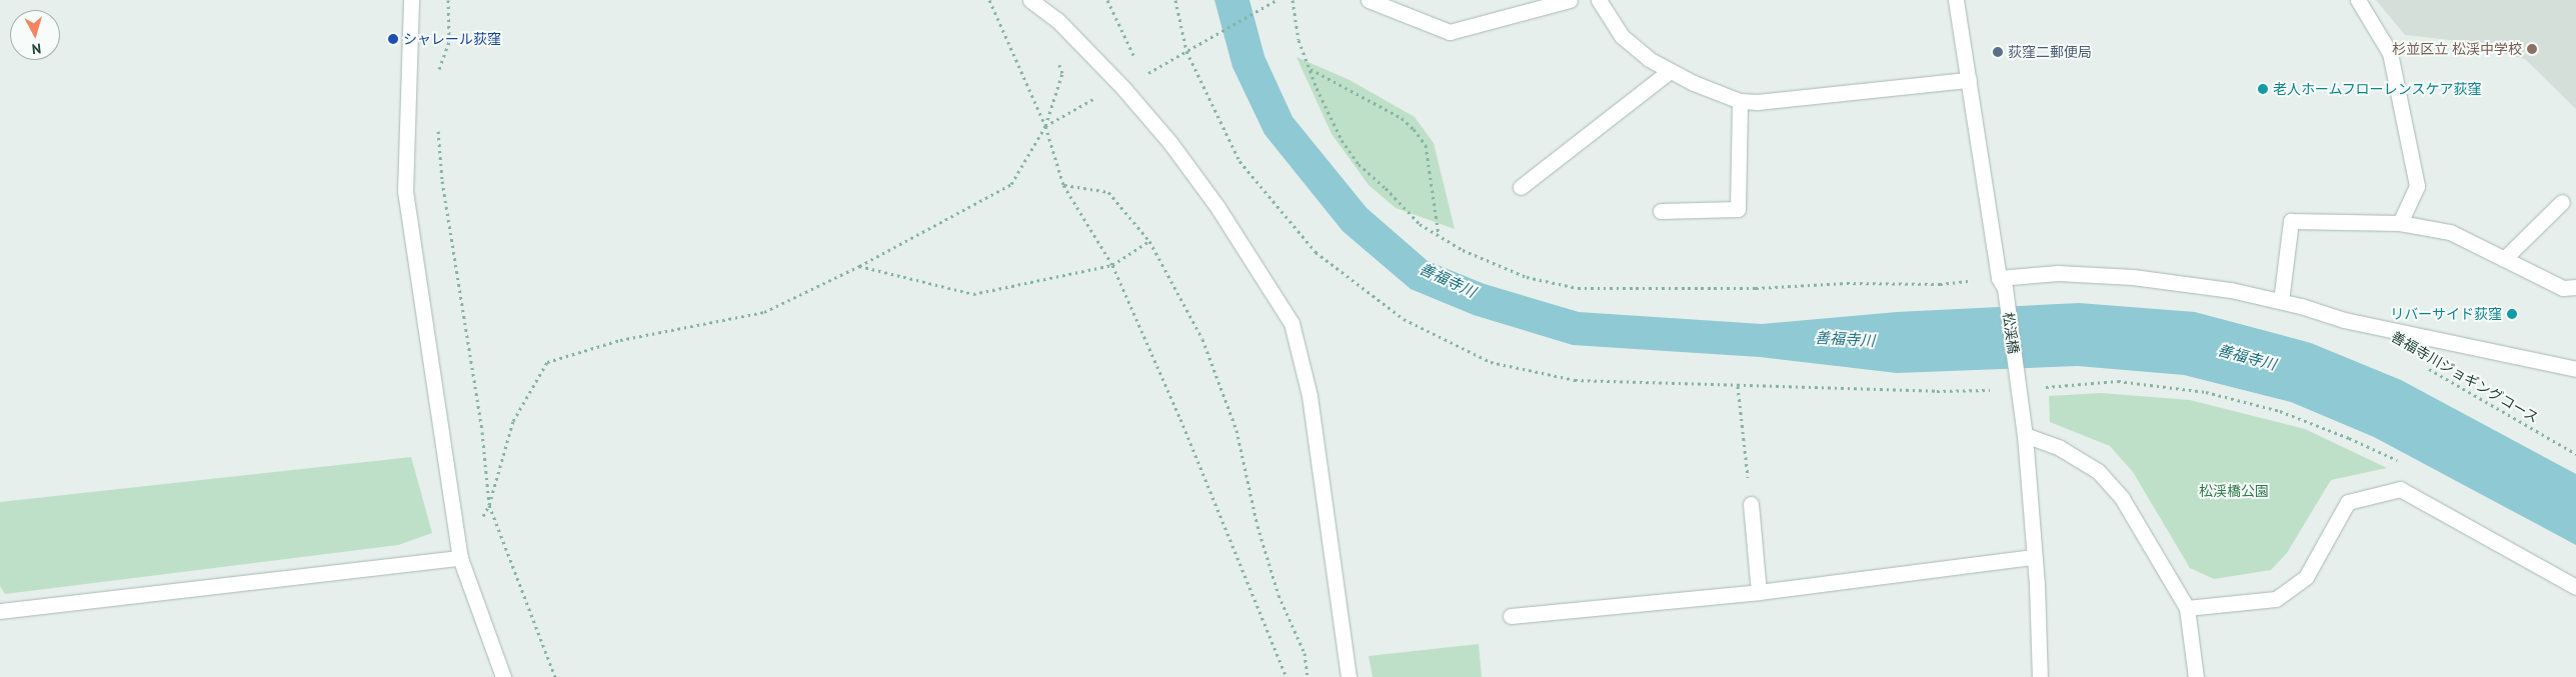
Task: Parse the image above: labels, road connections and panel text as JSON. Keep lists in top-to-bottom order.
{
  "streets": {
    "street": ["松渓橋"],
    "path": ["善福寺川ジョギングコース"]
  },
  "water": ["善福寺川"],
  "parks": ["松渓橋公園"],
  "places": [
    "シャレール荻窪",
    "杉並区立 松渓中学校",
    "荻窪二郵便局",
    "老人ホームフローレンスケア荻窪",
    "リバーサイド荻窪"
  ],
  "north": "bottom"
}
